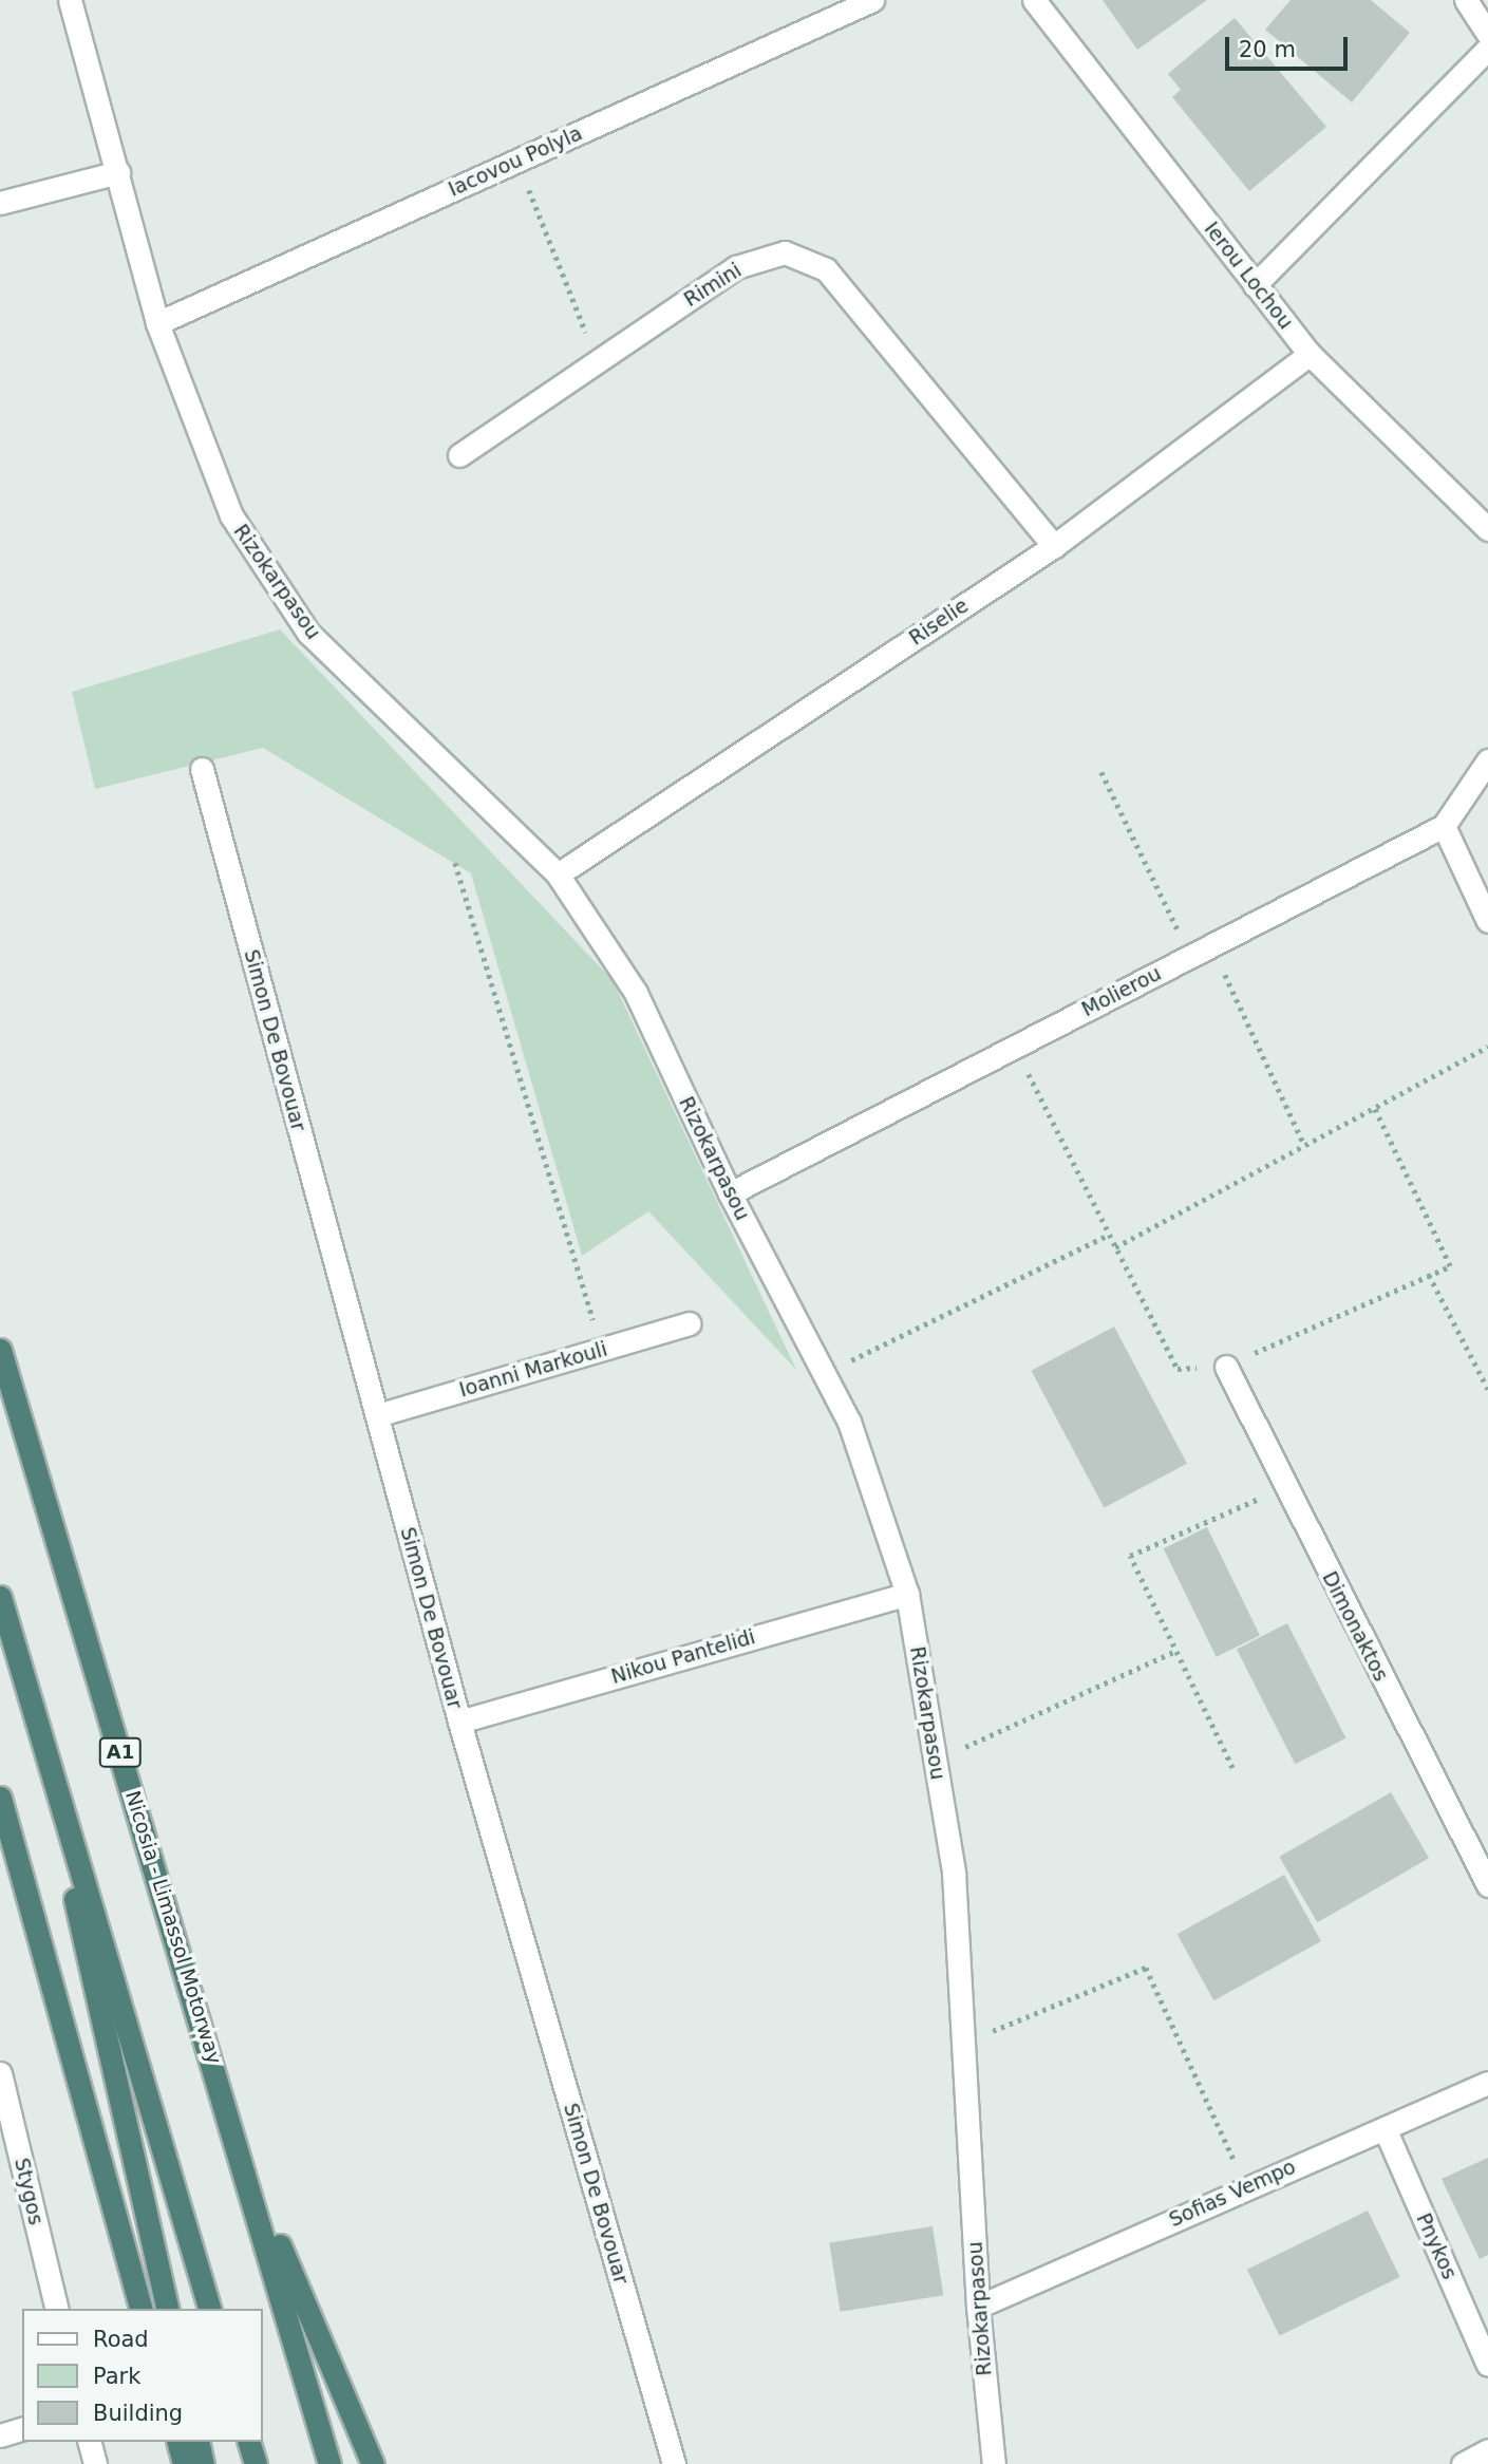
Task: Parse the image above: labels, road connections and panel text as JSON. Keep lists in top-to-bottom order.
{
  "streets": {
    "highway": ["A1", "Nicosia - Limassol Motorway"],
    "street": [
      "Iacovou Polyla",
      "Ierou Lochou",
      "Rimini",
      "Rizokarpasou",
      "Riselie",
      "Molierou",
      "Simon De Bovouar",
      "Ioanni Markouli",
      "Dimonaktos",
      "Nikou Pantelidi",
      "Stygos",
      "Sofias Vempo",
      "Pnykos"
    ]
  },
  "crossings": [
    ["Iacovou Polyla", "Rizokarpasou"],
    ["Ierou Lochou", "Riselie"],
    ["Rimini", "Riselie"],
    ["Rizokarpasou", "Riselie"],
    ["Rizokarpasou", "Molierou"],
    ["Rizokarpasou", "Nikou Pantelidi"],
    ["Rizokarpasou", "Sofias Vempo"],
    ["Simon De Bovouar", "Ioanni Markouli"],
    ["Simon De Bovouar", "Nikou Pantelidi"],
    ["Sofias Vempo", "Pnykos"]
  ],
  "legend": ["Road", "Park", "Building"],
  "scale_bar": "20 m"
}
